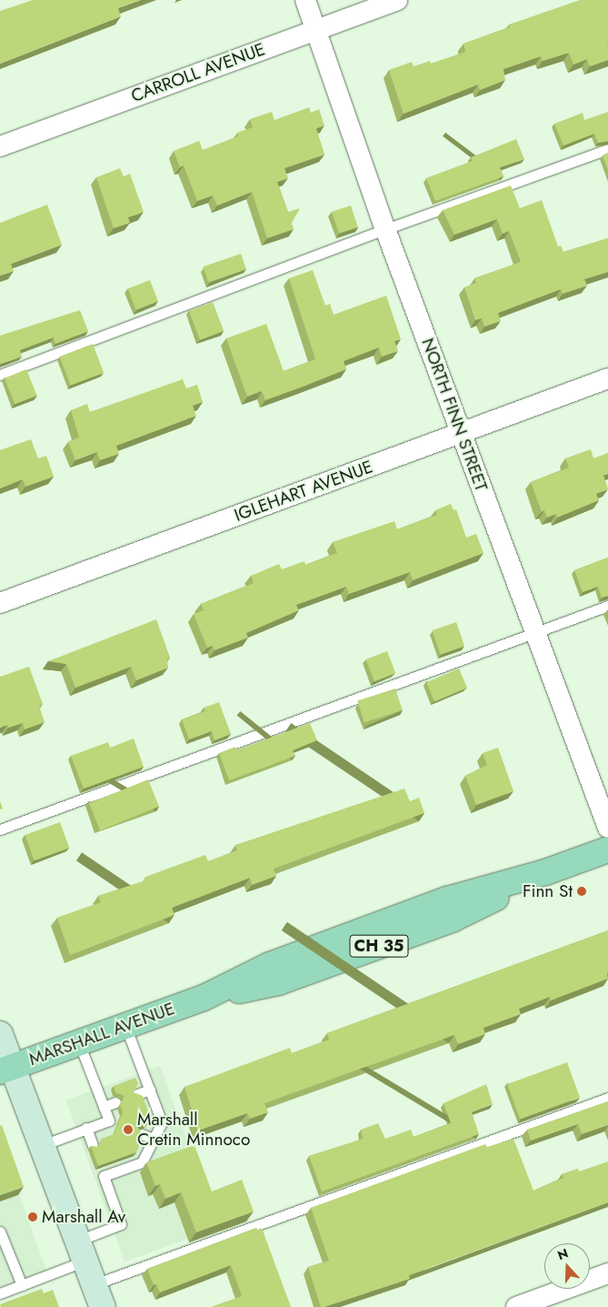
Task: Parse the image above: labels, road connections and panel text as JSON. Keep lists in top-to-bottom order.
{
  "streets": {
    "main road": ["CH 35", "MARSHALL AVENUE"],
    "street": ["CARROLL AVENUE", "NORTH FINN STREET", "IGLEHART AVENUE"]
  },
  "crossings": [
    ["CARROLL AVENUE", "NORTH FINN STREET"],
    ["NORTH FINN STREET", "IGLEHART AVENUE"]
  ],
  "places": ["Finn St", "Marshall Cretin Minnoco", "Marshall Av"],
  "north": "top"
}
